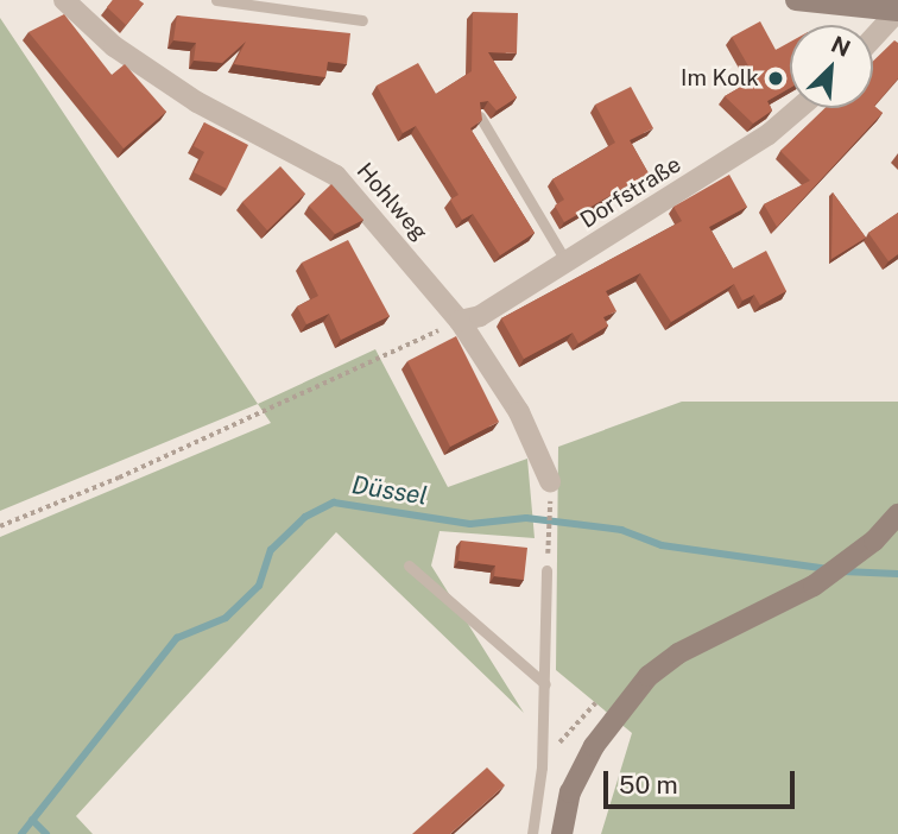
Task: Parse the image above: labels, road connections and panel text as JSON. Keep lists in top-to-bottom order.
{
  "streets": {
    "street": ["Dorfstraße", "Hohlweg"]
  },
  "crossings": [
    ["Dorfstraße", "Hohlweg"]
  ],
  "water": ["Düssel"],
  "places": ["Im Kolk"],
  "scale_bar": "50 m",
  "north": "top right"
}
